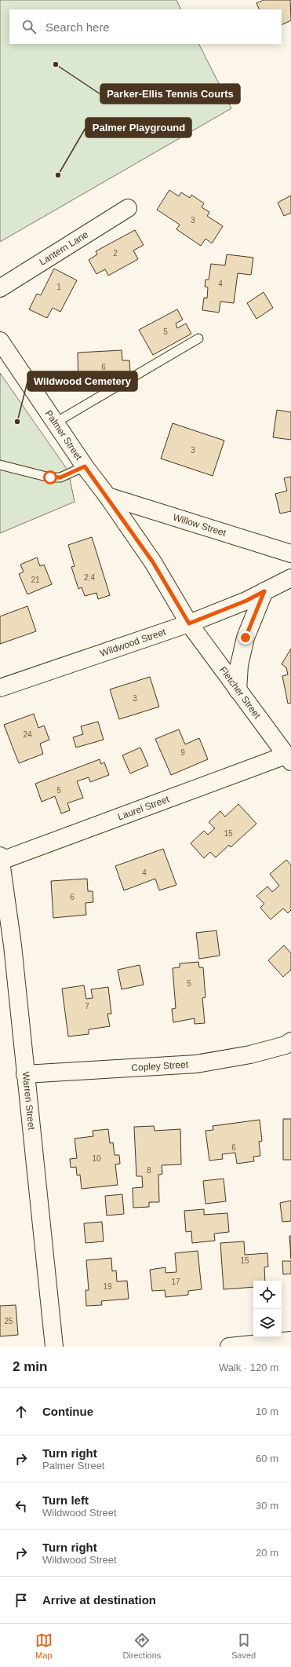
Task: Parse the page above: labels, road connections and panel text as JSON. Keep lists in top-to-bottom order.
{
  "streets": {
    "street": [
      "Lantern Lane",
      "Palmer Street",
      "Willow Street",
      "Wildwood Street",
      "Fletcher Street",
      "Laurel Street",
      "Copley Street",
      "Warren Street"
    ]
  },
  "crossings": [
    ["Palmer Street", "Willow Street"],
    ["Palmer Street", "Wildwood Street"],
    ["Palmer Street", "Fletcher Street"],
    ["Wildwood Street", "Fletcher Street"],
    ["Fletcher Street", "Laurel Street"],
    ["Laurel Street", "Warren Street"],
    ["Copley Street", "Warren Street"]
  ],
  "places": ["Parker-Ellis Tennis Courts", "Palmer Playground", "Wildwood Cemetery"],
  "house_numbers": [
    "3",
    "2",
    "4",
    "1",
    "5",
    "6",
    "3",
    "2;4",
    "21",
    "3",
    "24",
    "9",
    "5",
    "15",
    "4",
    "6",
    "5",
    "7",
    "6",
    "10",
    "8",
    "15",
    "17",
    "19",
    "25"
  ],
  "page": {
    "search": "Search here",
    "heading": ["2 min", "Walk · 120 m"],
    "list": [
      ["Continue", "10 m"],
      ["Turn right", "Palmer Street", "60 m"],
      ["Turn left", "Wildwood Street", "30 m"],
      ["Turn right", "Wildwood Street", "20 m"],
      "Arrive at destination"
    ],
    "nav": ["Map", "Directions", "Saved"]
  }
}
